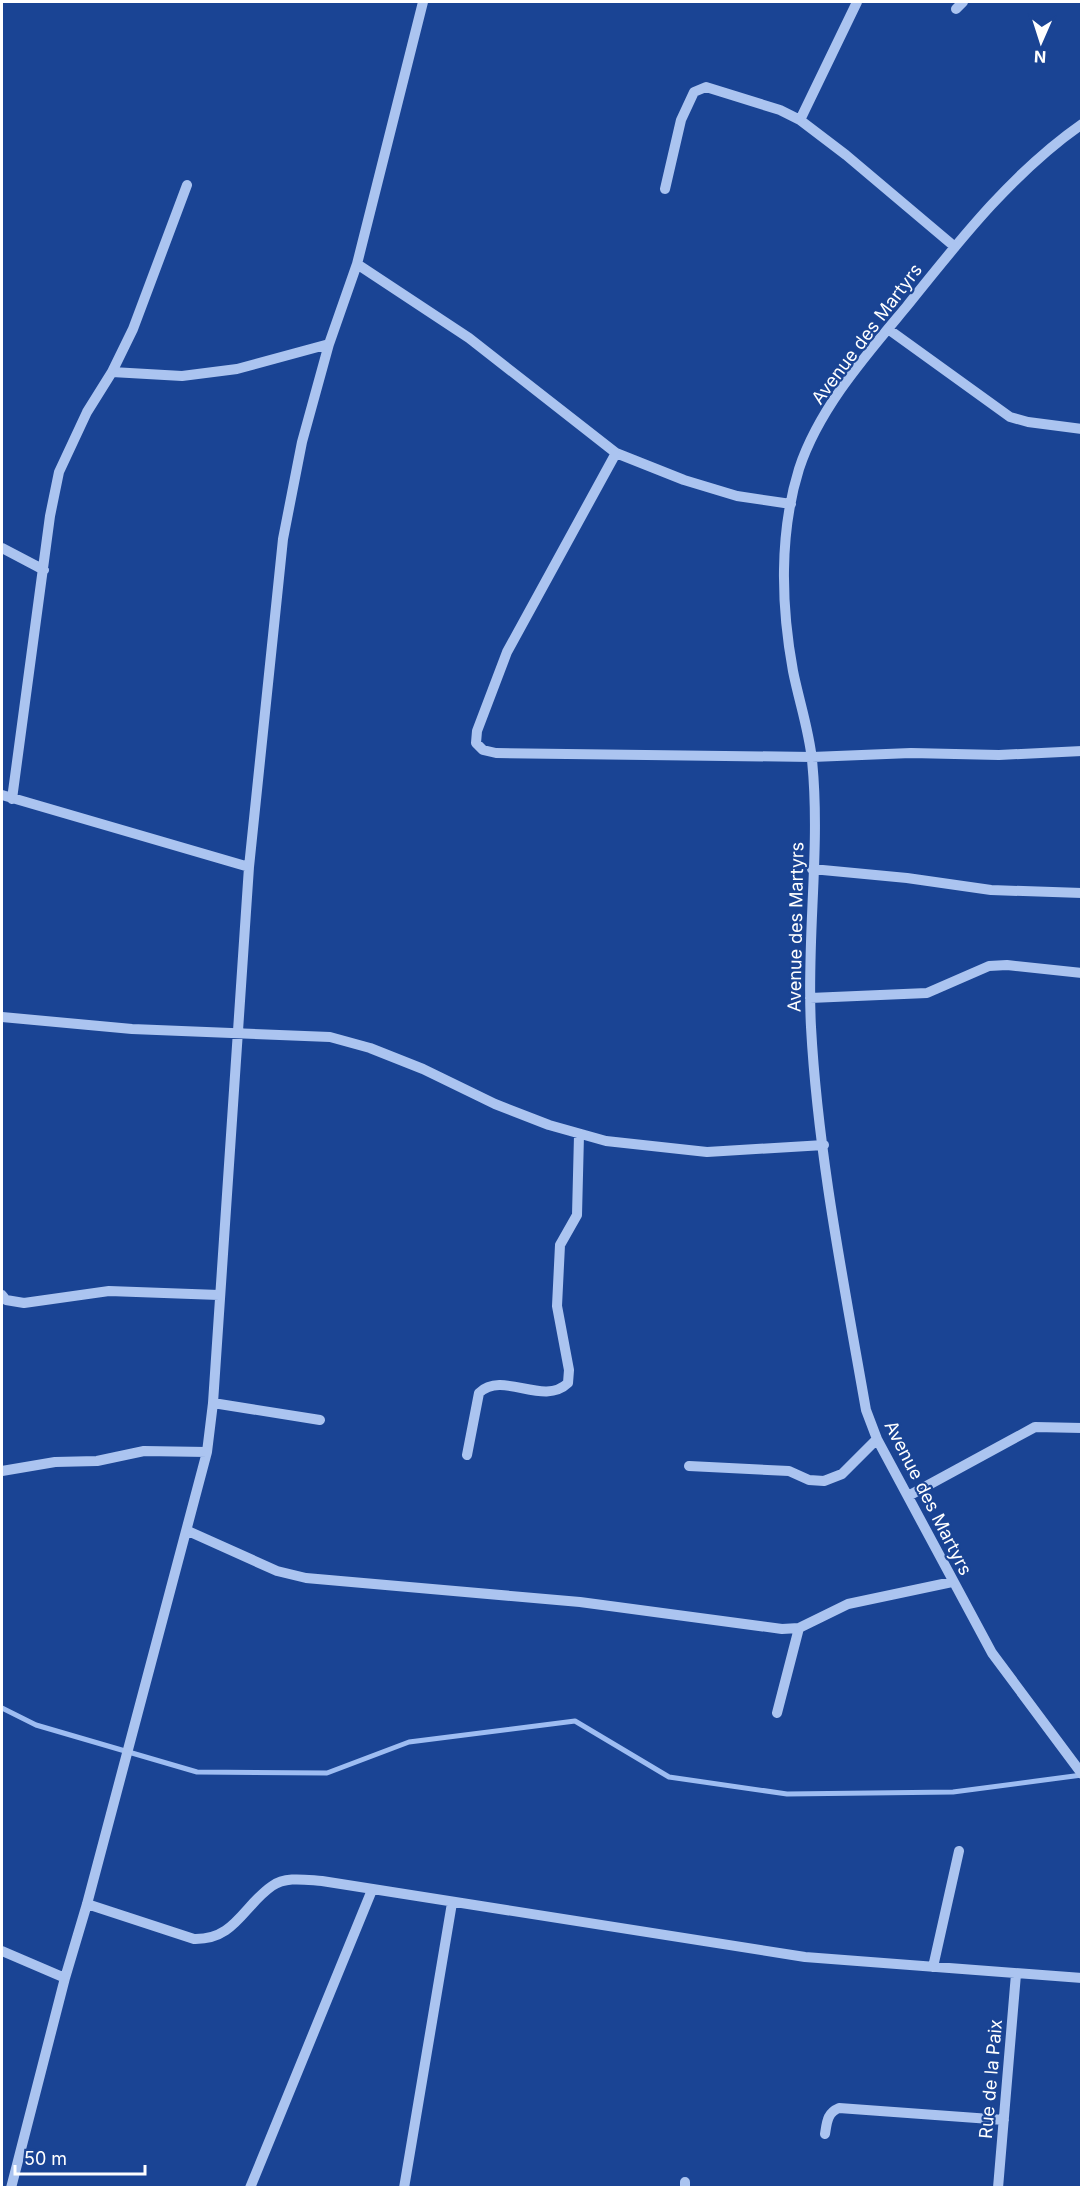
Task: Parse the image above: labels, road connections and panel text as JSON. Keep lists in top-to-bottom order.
{
  "streets": {
    "street": ["Avenue des Martyrs", "Rue de la Paix"]
  },
  "scale_bar": "50 m",
  "north": "bottom"
}
